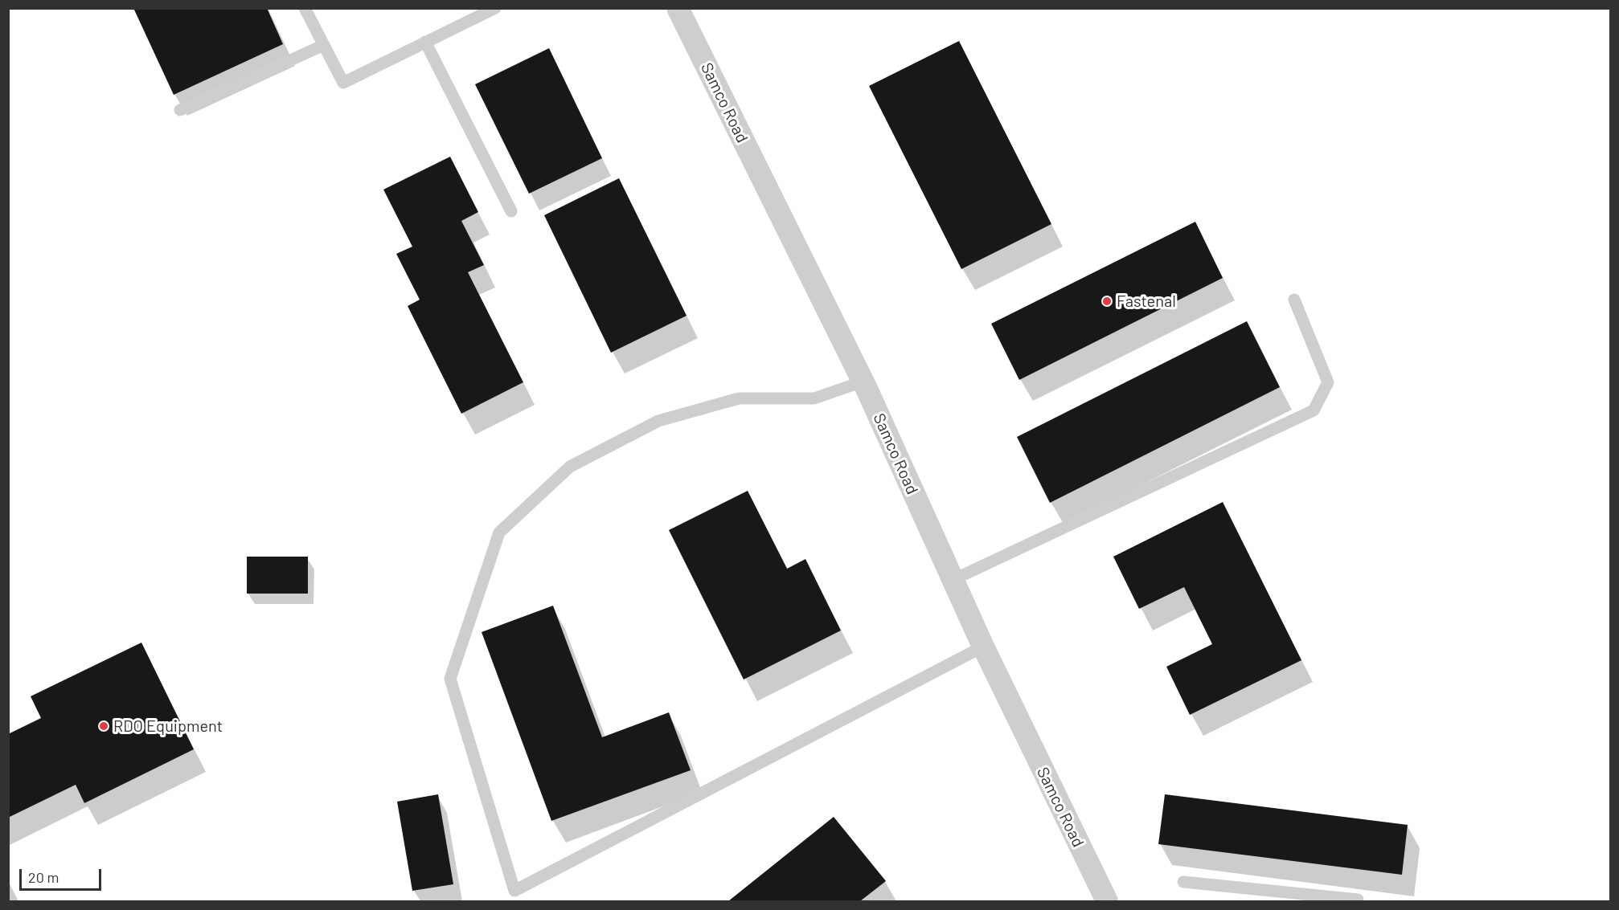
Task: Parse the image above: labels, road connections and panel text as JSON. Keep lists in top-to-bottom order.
{
  "streets": {
    "street": ["Samco Road"]
  },
  "places": ["Fastenal", "RDO Equipment"],
  "scale_bar": "20 m"
}
